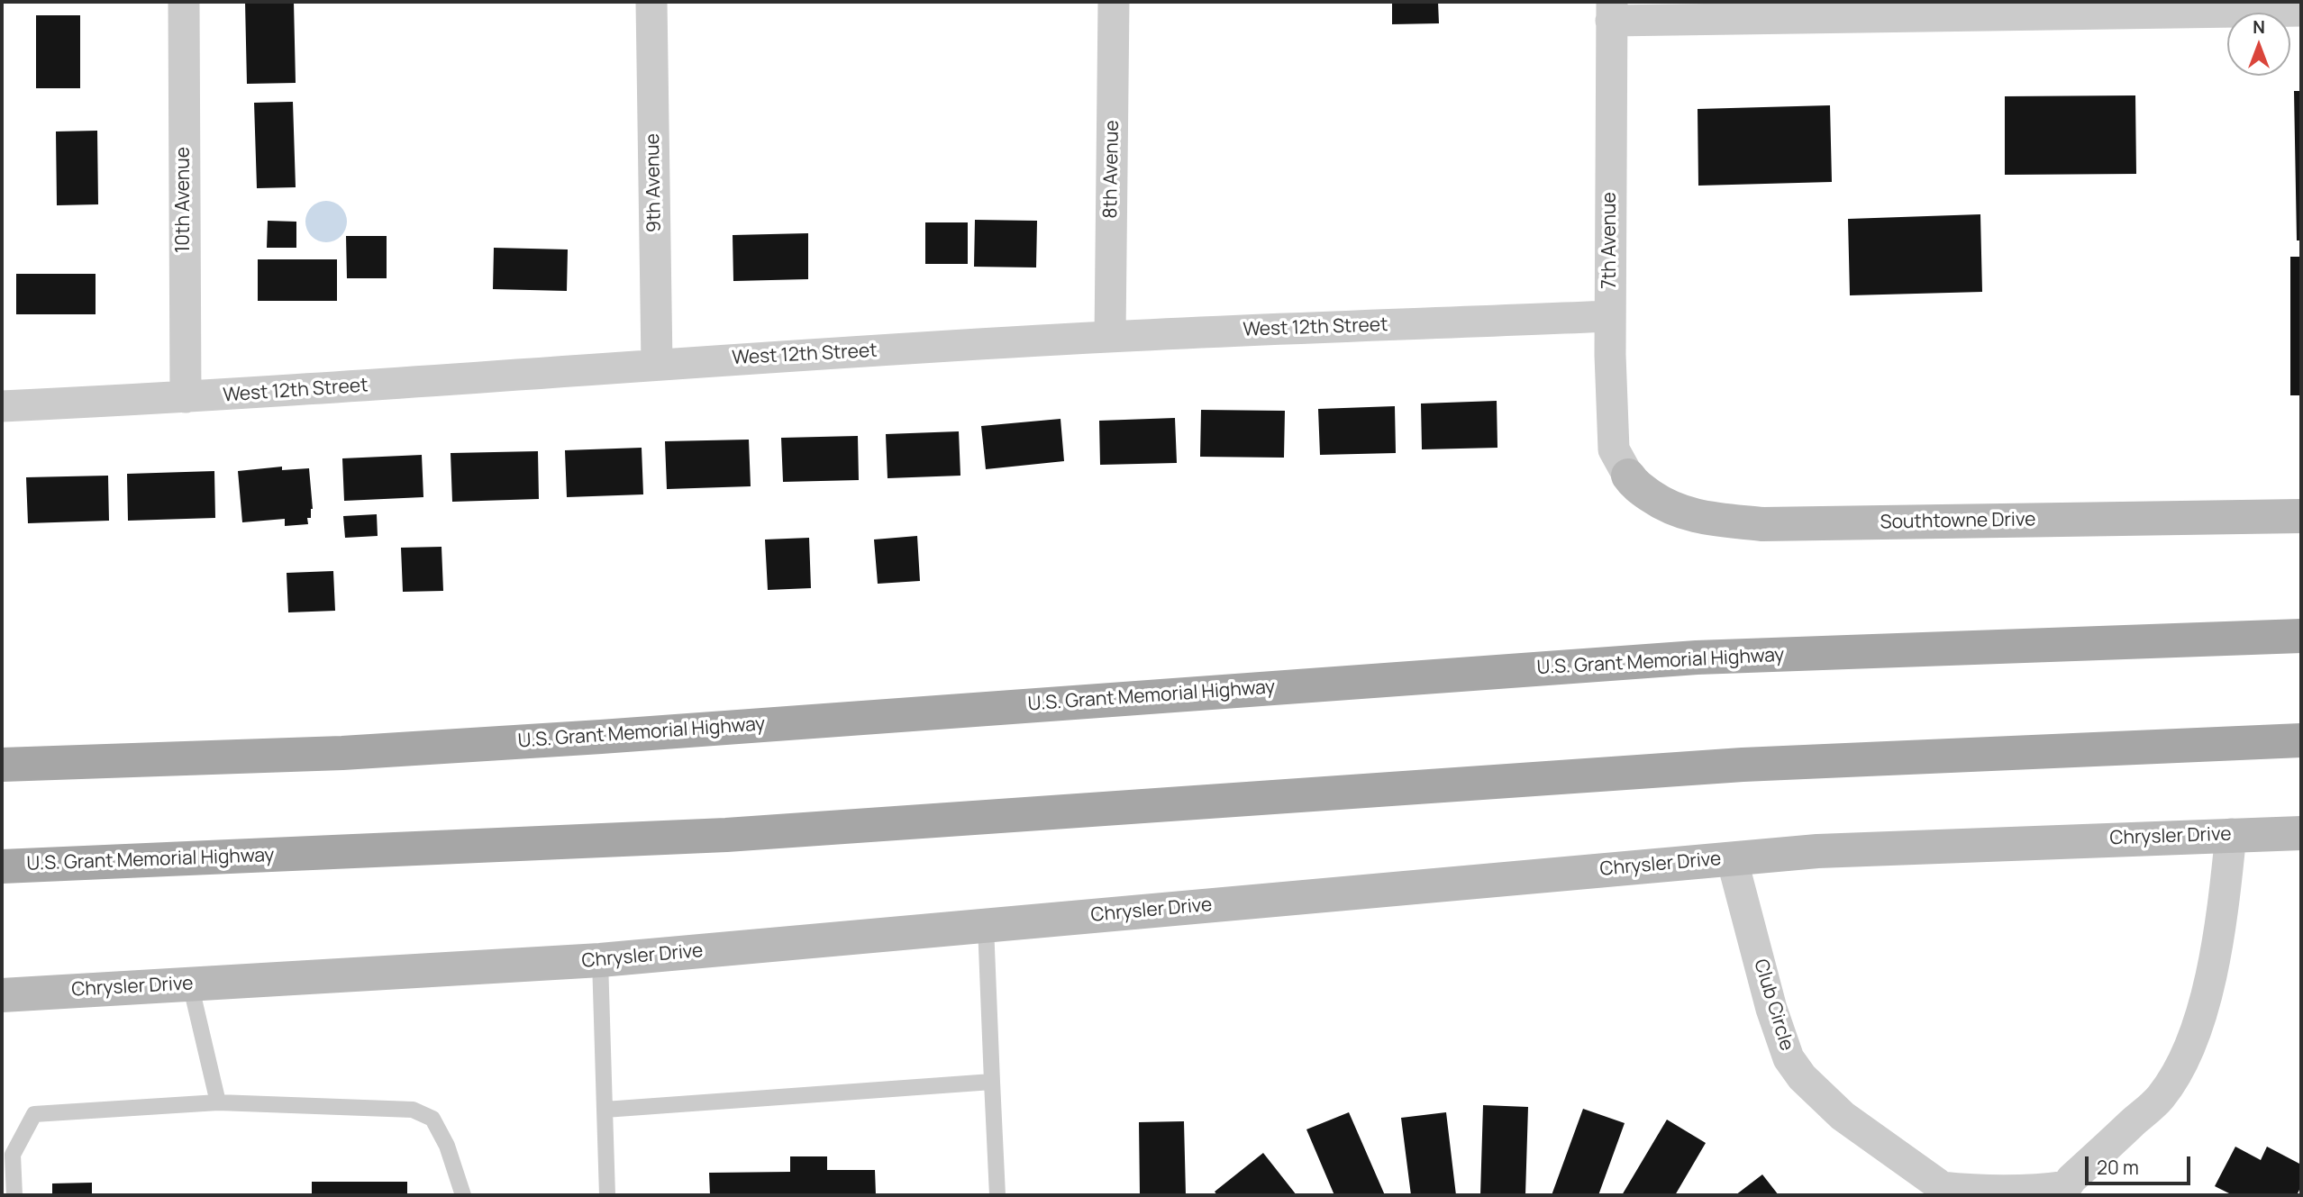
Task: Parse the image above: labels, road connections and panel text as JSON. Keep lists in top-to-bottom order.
{
  "streets": {
    "main road": ["U.S. Grant Memorial Highway"],
    "street": [
      "8th Avenue",
      "9th Avenue",
      "10th Avenue",
      "7th Avenue",
      "West 12th Street",
      "Southtowne Drive",
      "Chrysler Drive",
      "Club Circle"
    ]
  },
  "crossings": [
    ["8th Avenue", "West 12th Street"],
    ["9th Avenue", "West 12th Street"],
    ["10th Avenue", "West 12th Street"],
    ["7th Avenue", "West 12th Street"],
    ["7th Avenue", "Southtowne Drive"],
    ["Chrysler Drive", "Club Circle"]
  ],
  "scale_bar": "20 m",
  "north": "top"
}
